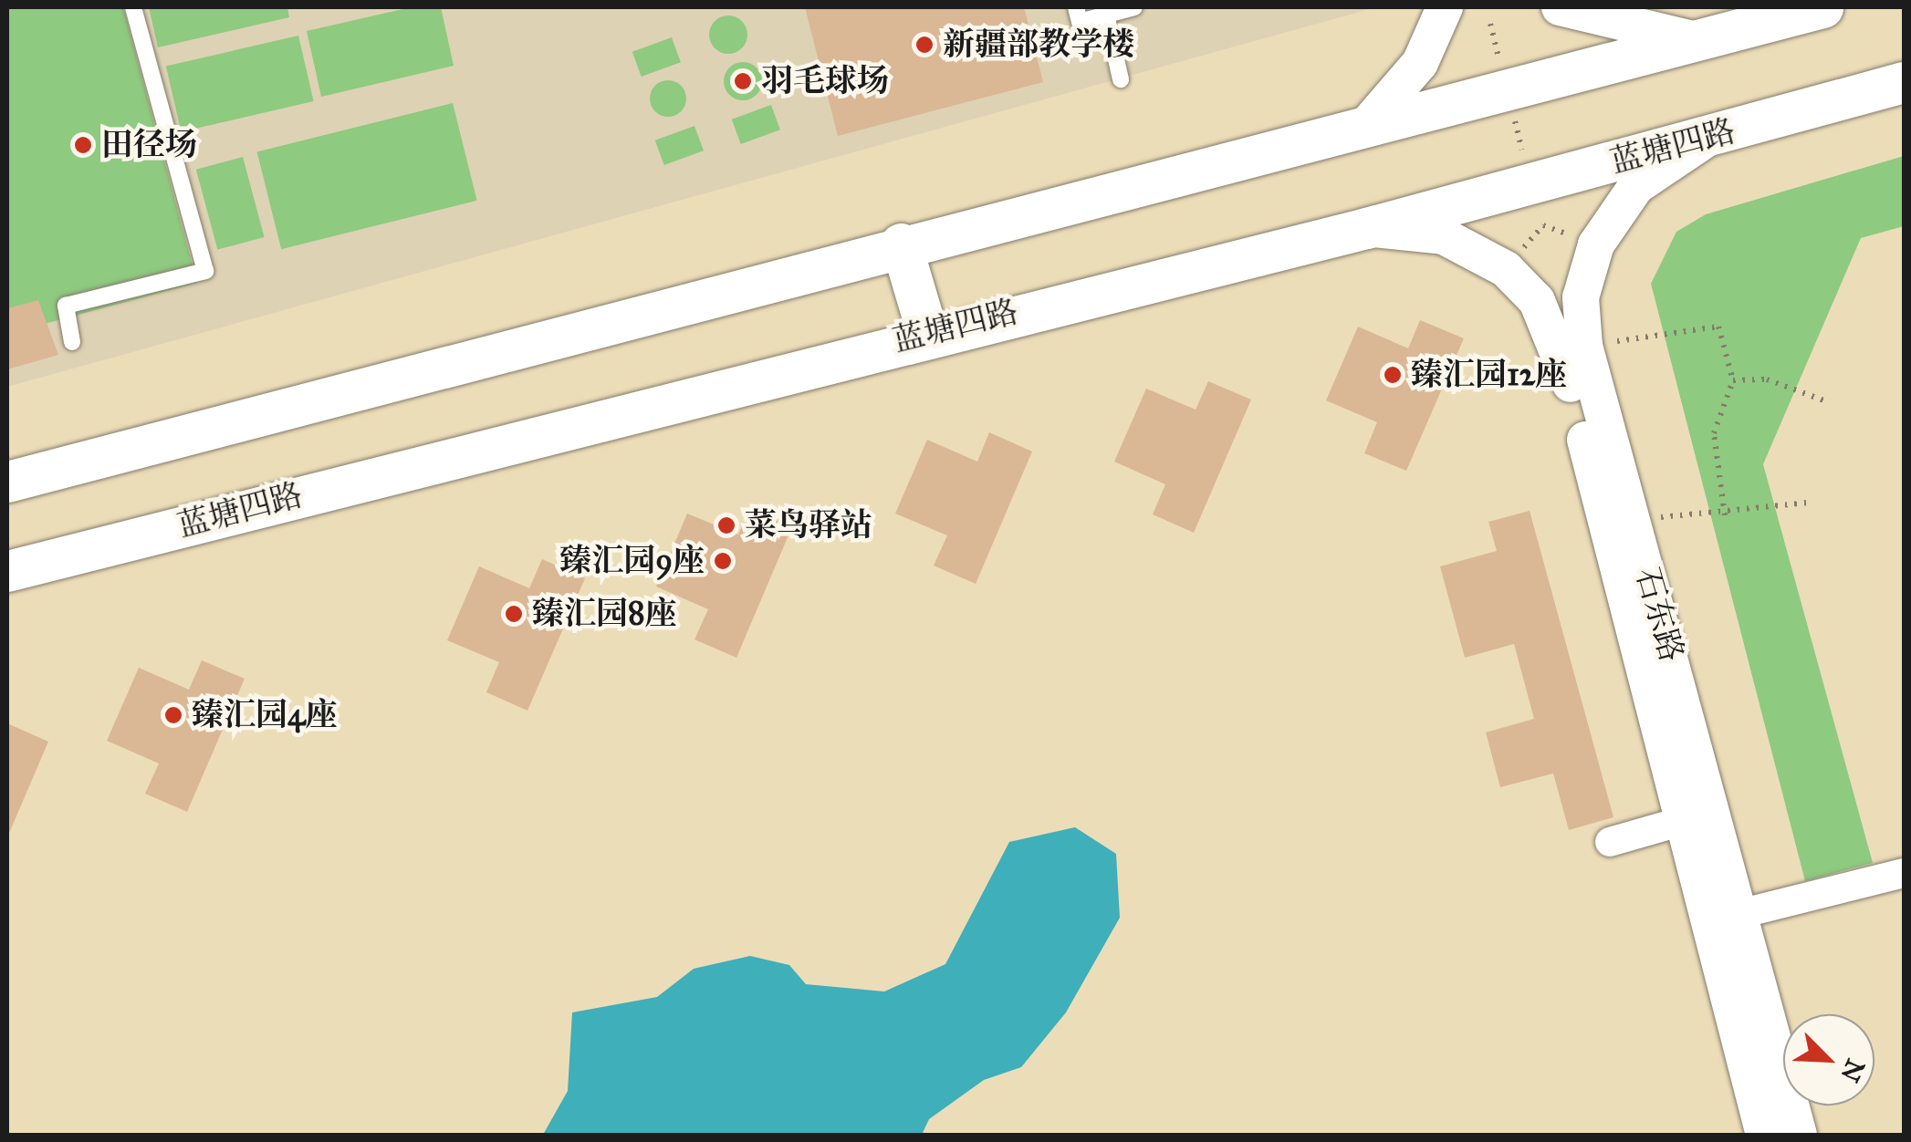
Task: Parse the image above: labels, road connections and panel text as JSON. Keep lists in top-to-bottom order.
{
  "streets": {
    "main road": ["蓝塘四路"],
    "street": ["石东路"]
  },
  "crossings": [
    ["蓝塘四路", "石东路"]
  ],
  "places": [
    "新疆部教学楼",
    "羽毛球场",
    "田径场",
    "臻汇园12座",
    "菜鸟驿站",
    "臻汇园9座",
    "臻汇园8座",
    "臻汇园4座"
  ],
  "north": "bottom right"
}
